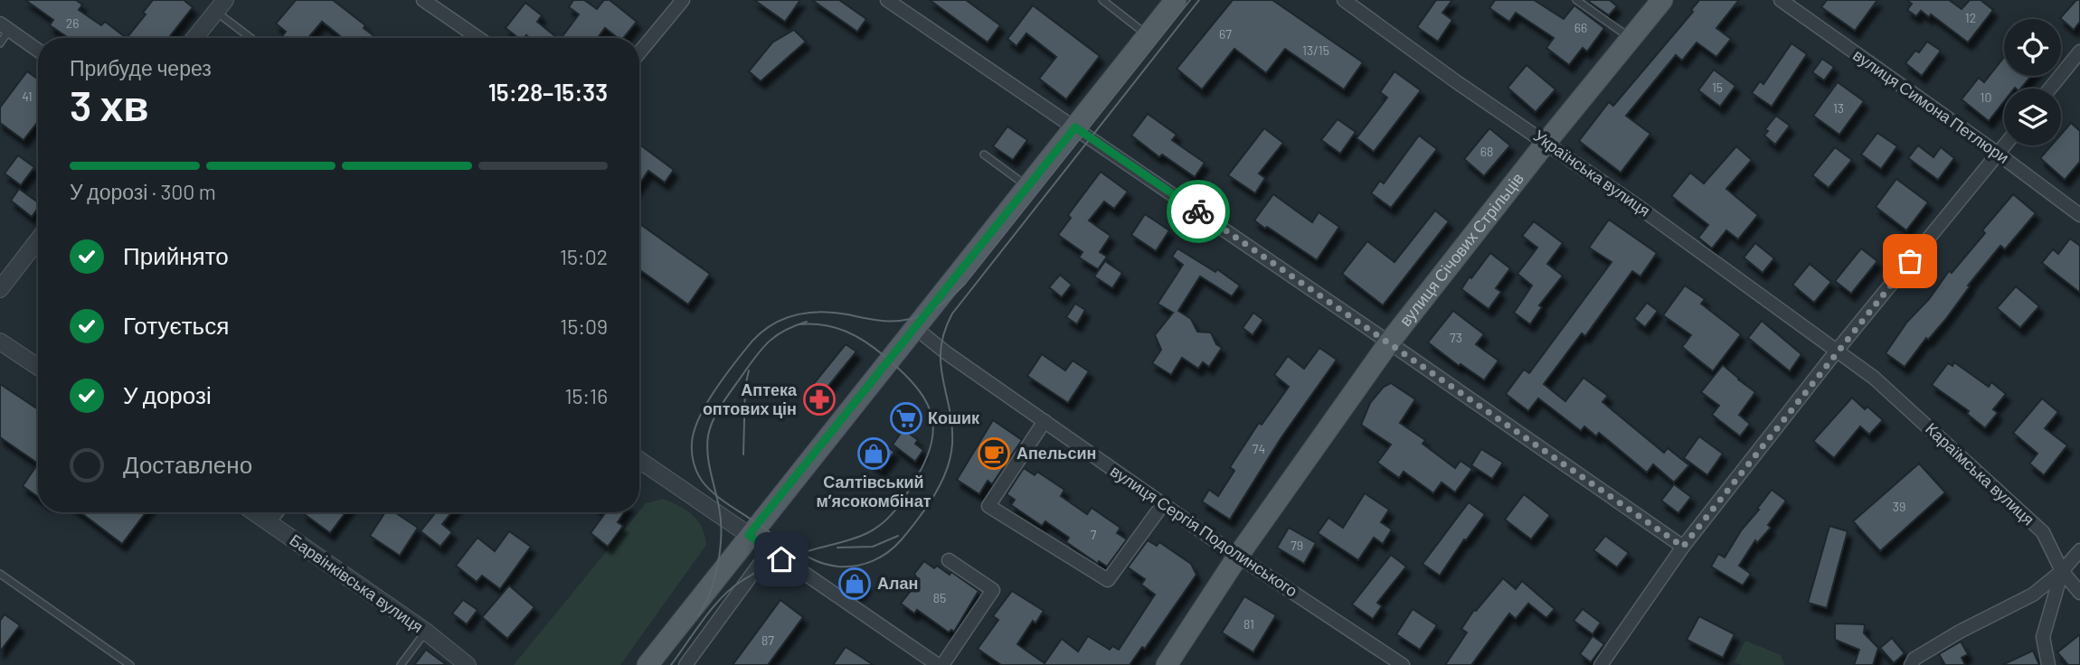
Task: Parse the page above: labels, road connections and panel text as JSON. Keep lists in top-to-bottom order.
{
  "streets": {
    "main road": ["вулиця Січових Стрільців"],
    "street": [
      "вулиця Симона Петлюри",
      "Українська вулиця",
      "Караїмська вулиця",
      "вулиця Сергія Подолинського",
      "Барвінківська вулиця"
    ]
  },
  "crossings": [
    ["Українська вулиця", "вулиця Січових Стрільців"],
    ["Українська вулиця", "Караїмська вулиця"],
    ["вулиця Січових Стрільців", "вулиця Сергія Подолинського"]
  ],
  "places": {
    "pharmacy": ["Аптека оптових цін"],
    "supermarket": ["Кошик"],
    "shop": ["Салтівський мʼясокомбінат", "Алан"],
    "cafe": ["Апельсин"]
  },
  "house_numbers": [
    "12",
    "26",
    "66",
    "67",
    "13/15",
    "15",
    "41",
    "10",
    "13",
    "68",
    "73",
    "74",
    "39",
    "7",
    "79",
    "85",
    "81",
    "87"
  ],
  "page": {
    "heading": ["3 хв", "Прибуде через", "15:28–15:33"],
    "bar": "У дорозі · 300 m",
    "list": [
      ["Прийнято", "15:02"],
      ["Готується", "15:09"],
      ["У дорозі", "15:16"],
      "Доставлено"
    ]
  }
}
